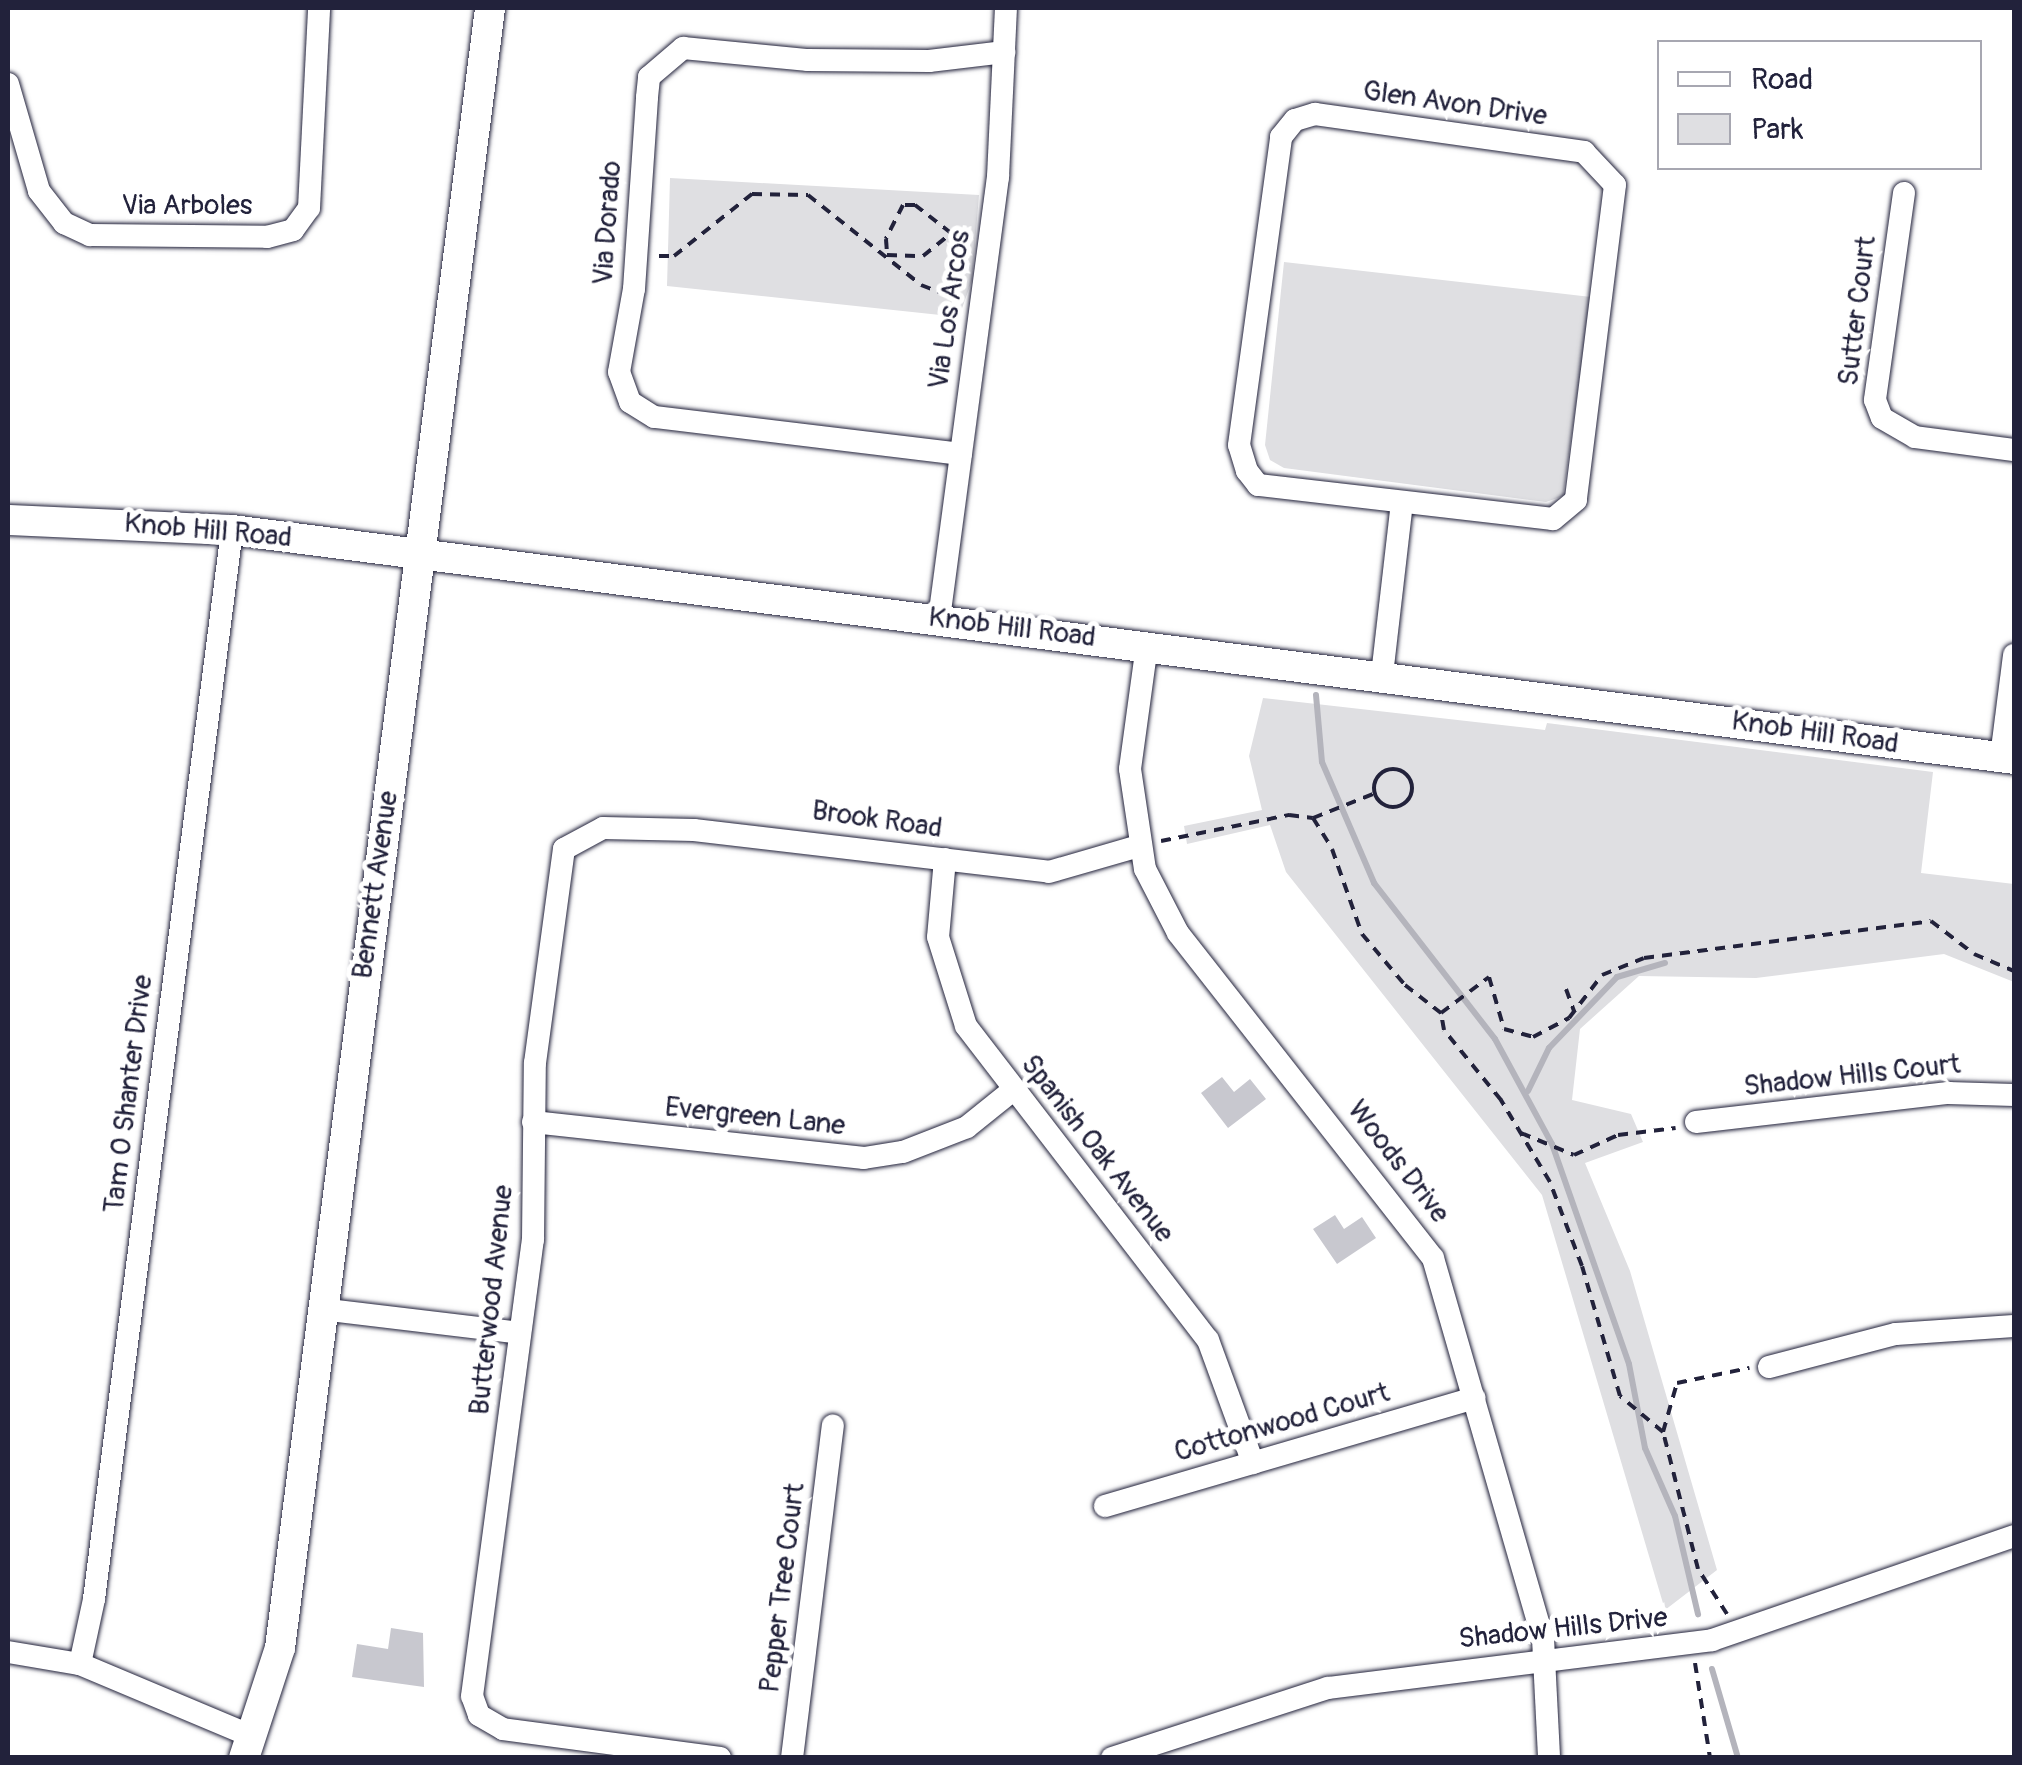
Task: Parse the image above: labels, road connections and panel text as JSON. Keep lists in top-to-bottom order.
{
  "streets": {
    "street": [
      "Glen Avon Drive",
      "Via Arboles",
      "Via Dorado",
      "Via Los Arcos",
      "Sutter Court",
      "Knob Hill Road",
      "Brook Road",
      "Bennett Avenue",
      "Shadow Hills Court",
      "Tam O Shanter Drive",
      "Evergreen Lane",
      "Spanish Oak Avenue",
      "Woods Drive",
      "Butterwood Avenue",
      "Cottonwood Court",
      "Pepper Tree Court",
      "Shadow Hills Drive"
    ]
  },
  "crossings": [
    ["Via Dorado", "Via Los Arcos"],
    ["Via Los Arcos", "Knob Hill Road"],
    ["Knob Hill Road", "Bennett Avenue"],
    ["Knob Hill Road", "Tam O Shanter Drive"],
    ["Knob Hill Road", "Woods Drive"],
    ["Brook Road", "Spanish Oak Avenue"],
    ["Brook Road", "Woods Drive"],
    ["Brook Road", "Butterwood Avenue"],
    ["Evergreen Lane", "Spanish Oak Avenue"],
    ["Evergreen Lane", "Butterwood Avenue"],
    ["Spanish Oak Avenue", "Cottonwood Court"],
    ["Woods Drive", "Cottonwood Court"],
    ["Woods Drive", "Shadow Hills Drive"]
  ],
  "legend": ["Road", "Park"]
}
